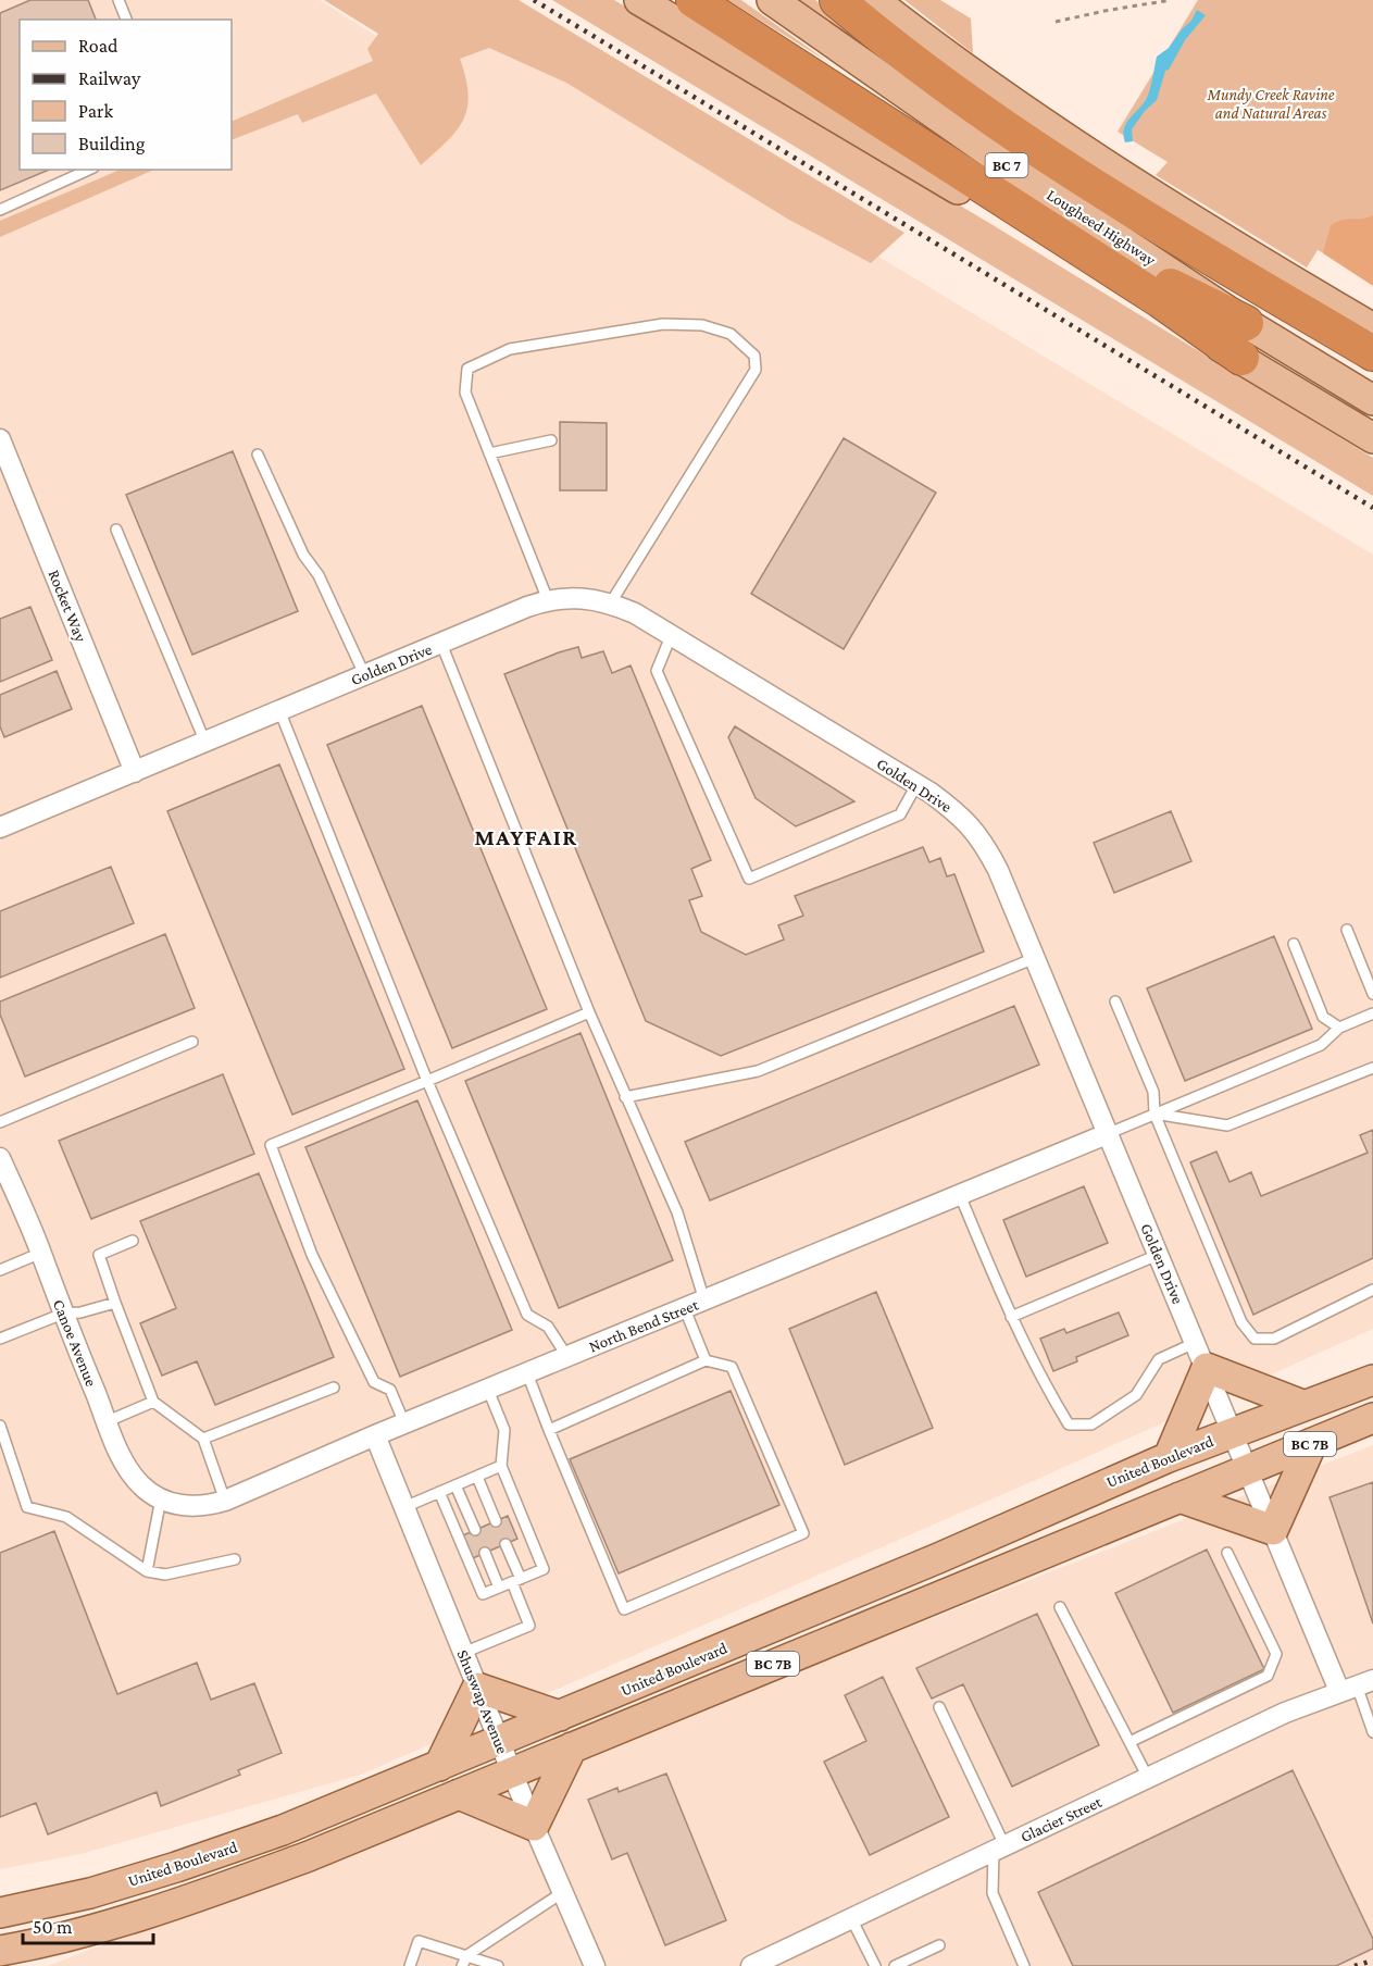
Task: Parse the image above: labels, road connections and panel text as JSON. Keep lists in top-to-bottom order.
{
  "streets": {
    "main road": [
      "BC 7",
      "Lougheed Highway",
      "BC 7B",
      "United Boulevard"
    ],
    "street": [
      "Rocket Way",
      "Golden Drive",
      "North Bend Street",
      "Canoe Avenue",
      "Shuswap Avenue",
      "Glacier Street"
    ]
  },
  "crossings": [
    ["Rocket Way", "Golden Drive"],
    ["Golden Drive", "North Bend Street"],
    ["Golden Drive", "United Boulevard"],
    ["Golden Drive", "Glacier Street"],
    ["North Bend Street", "Canoe Avenue"],
    ["North Bend Street", "Shuswap Avenue"],
    ["United Boulevard", "Shuswap Avenue"]
  ],
  "districts": ["MAYFAIR"],
  "parks": ["Mundy Creek Ravine and Natural Areas"],
  "legend": [
    "Road",
    "Railway",
    "Park",
    "Building"
  ],
  "scale_bar": "50 m"
}
